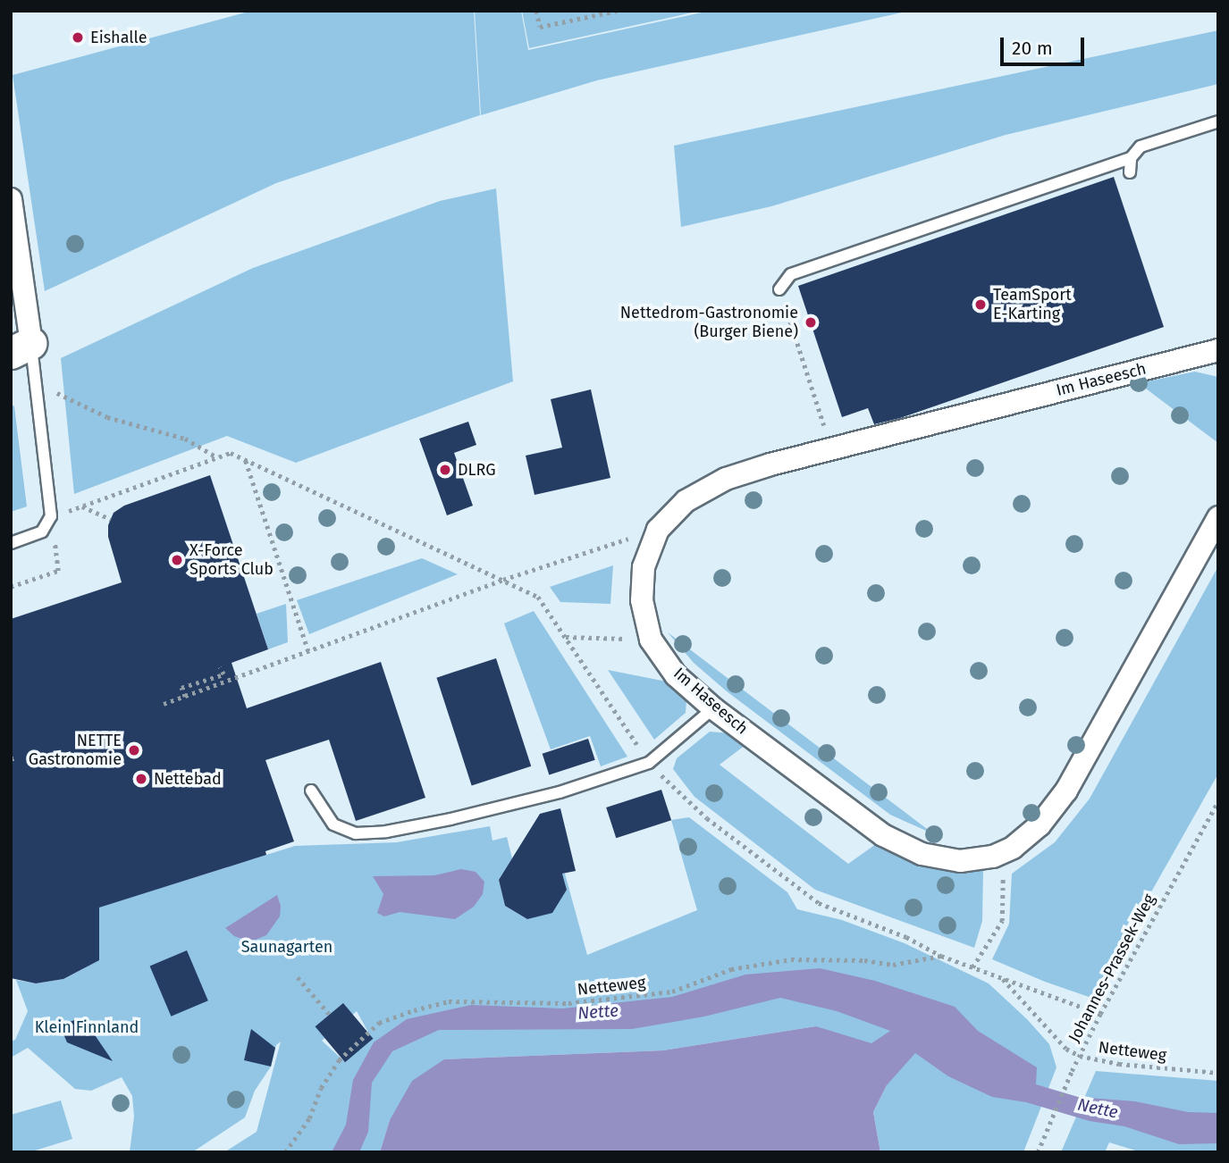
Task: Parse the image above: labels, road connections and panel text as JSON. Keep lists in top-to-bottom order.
{
  "streets": {
    "street": ["Im Haseesch"],
    "path": ["Johannes-Prassek-Weg", "Netteweg"]
  },
  "crossings": [
    ["Johannes-Prassek-Weg", "Netteweg"]
  ],
  "water": ["Nette"],
  "parks": ["Saunagarten", "Klein Finnland"],
  "places": [
    "Eishalle",
    "TeamSport E-Karting",
    "Nettedrom-Gastronomie (Burger Biene)",
    "DLRG",
    "X-Force Sports Club",
    "NETTE Gastronomie",
    "Nettebad"
  ],
  "scale_bar": "20 m"
}
